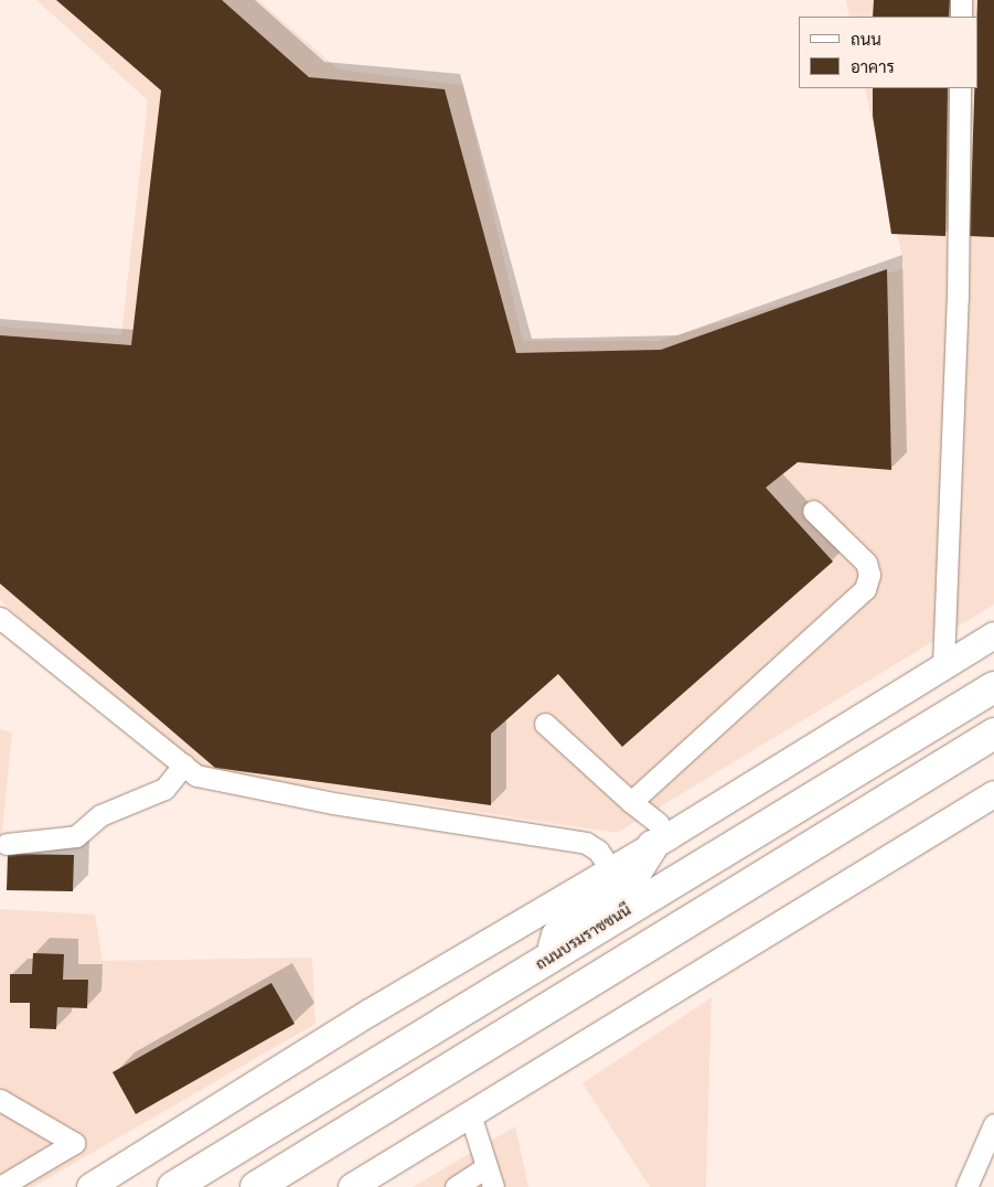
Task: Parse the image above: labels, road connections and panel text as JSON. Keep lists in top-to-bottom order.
{
  "streets": {
    "highway": ["ถนนบรมราชชนนี"]
  },
  "legend": ["ถนน", "อาคาร"]
}
